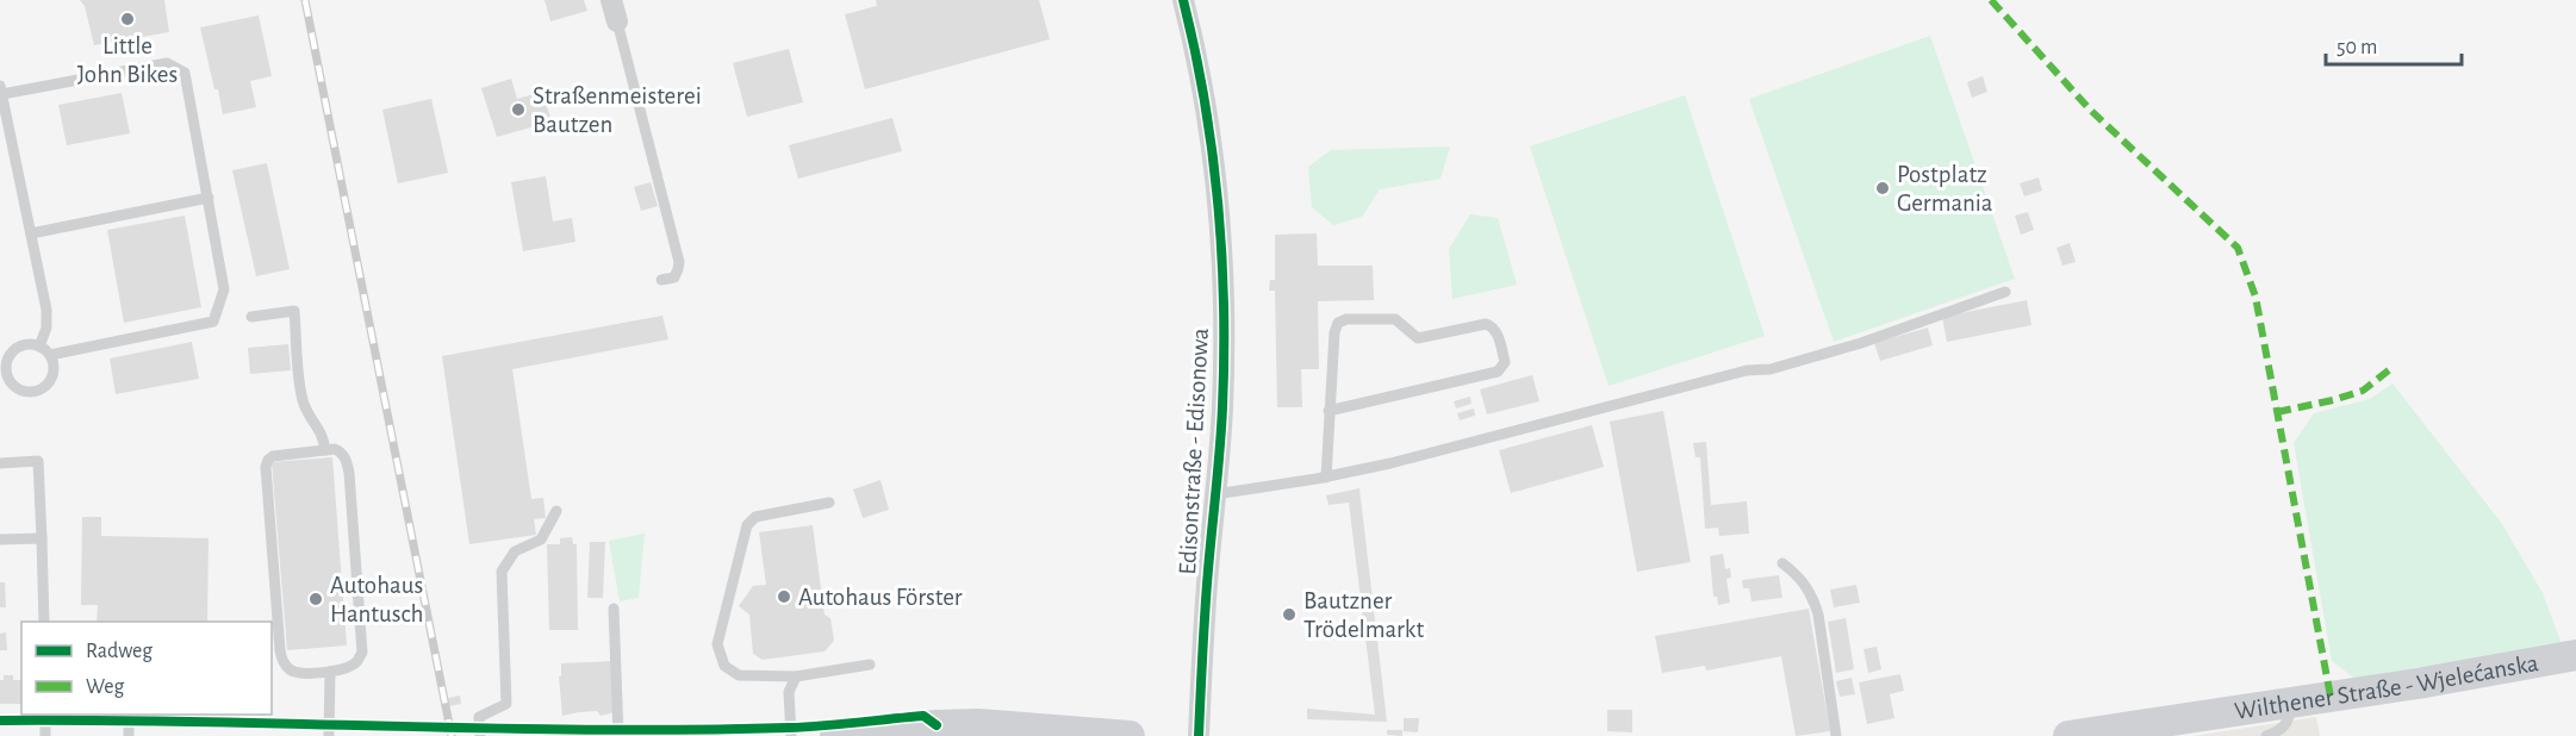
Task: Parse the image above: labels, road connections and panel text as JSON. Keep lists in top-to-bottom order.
{
  "streets": {
    "main road": ["Wilthener Straße - Wjelećanska"],
    "street": ["Edisonstraße - Edisonowa"]
  },
  "places": [
    "Little John Bikes",
    "Straßenmeisterei Bautzen",
    "Postplatz Germania",
    "Autohaus Förster",
    "Autohaus Hantusch",
    "Bautzner Trödelmarkt"
  ],
  "legend": ["Radweg", "Weg"],
  "scale_bar": "50 m"
}
